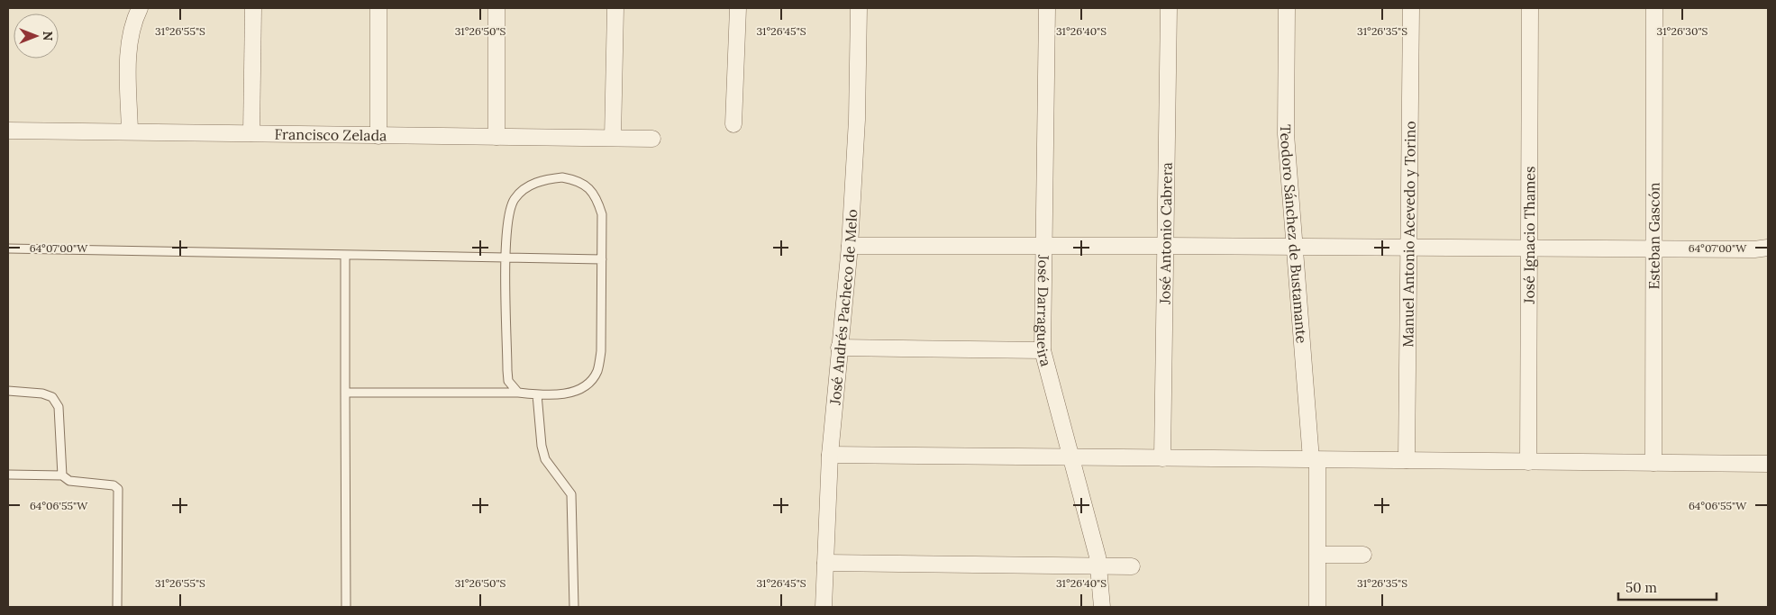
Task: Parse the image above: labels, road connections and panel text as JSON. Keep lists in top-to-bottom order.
{
  "streets": {
    "street": [
      "Francisco Zelada",
      "José Antonio Cabrera",
      "Teodoro Sánchez de Bustamante",
      "Manuel Antonio Acevedo y Torino",
      "José Ignacio Thames",
      "Esteban Gascón",
      "José Andrés Pacheco de Melo",
      "José Darragueira"
    ]
  },
  "scale_bar": "50 m",
  "north": "right",
  "coordinates": [
    "31°26'55\"S",
    "31°26'50\"S",
    "31°26'45\"S",
    "31°26'40\"S",
    "31°26'35\"S",
    "31°26'30\"S",
    "64°07'00\"W",
    "64°06'55\"W"
  ]
}
